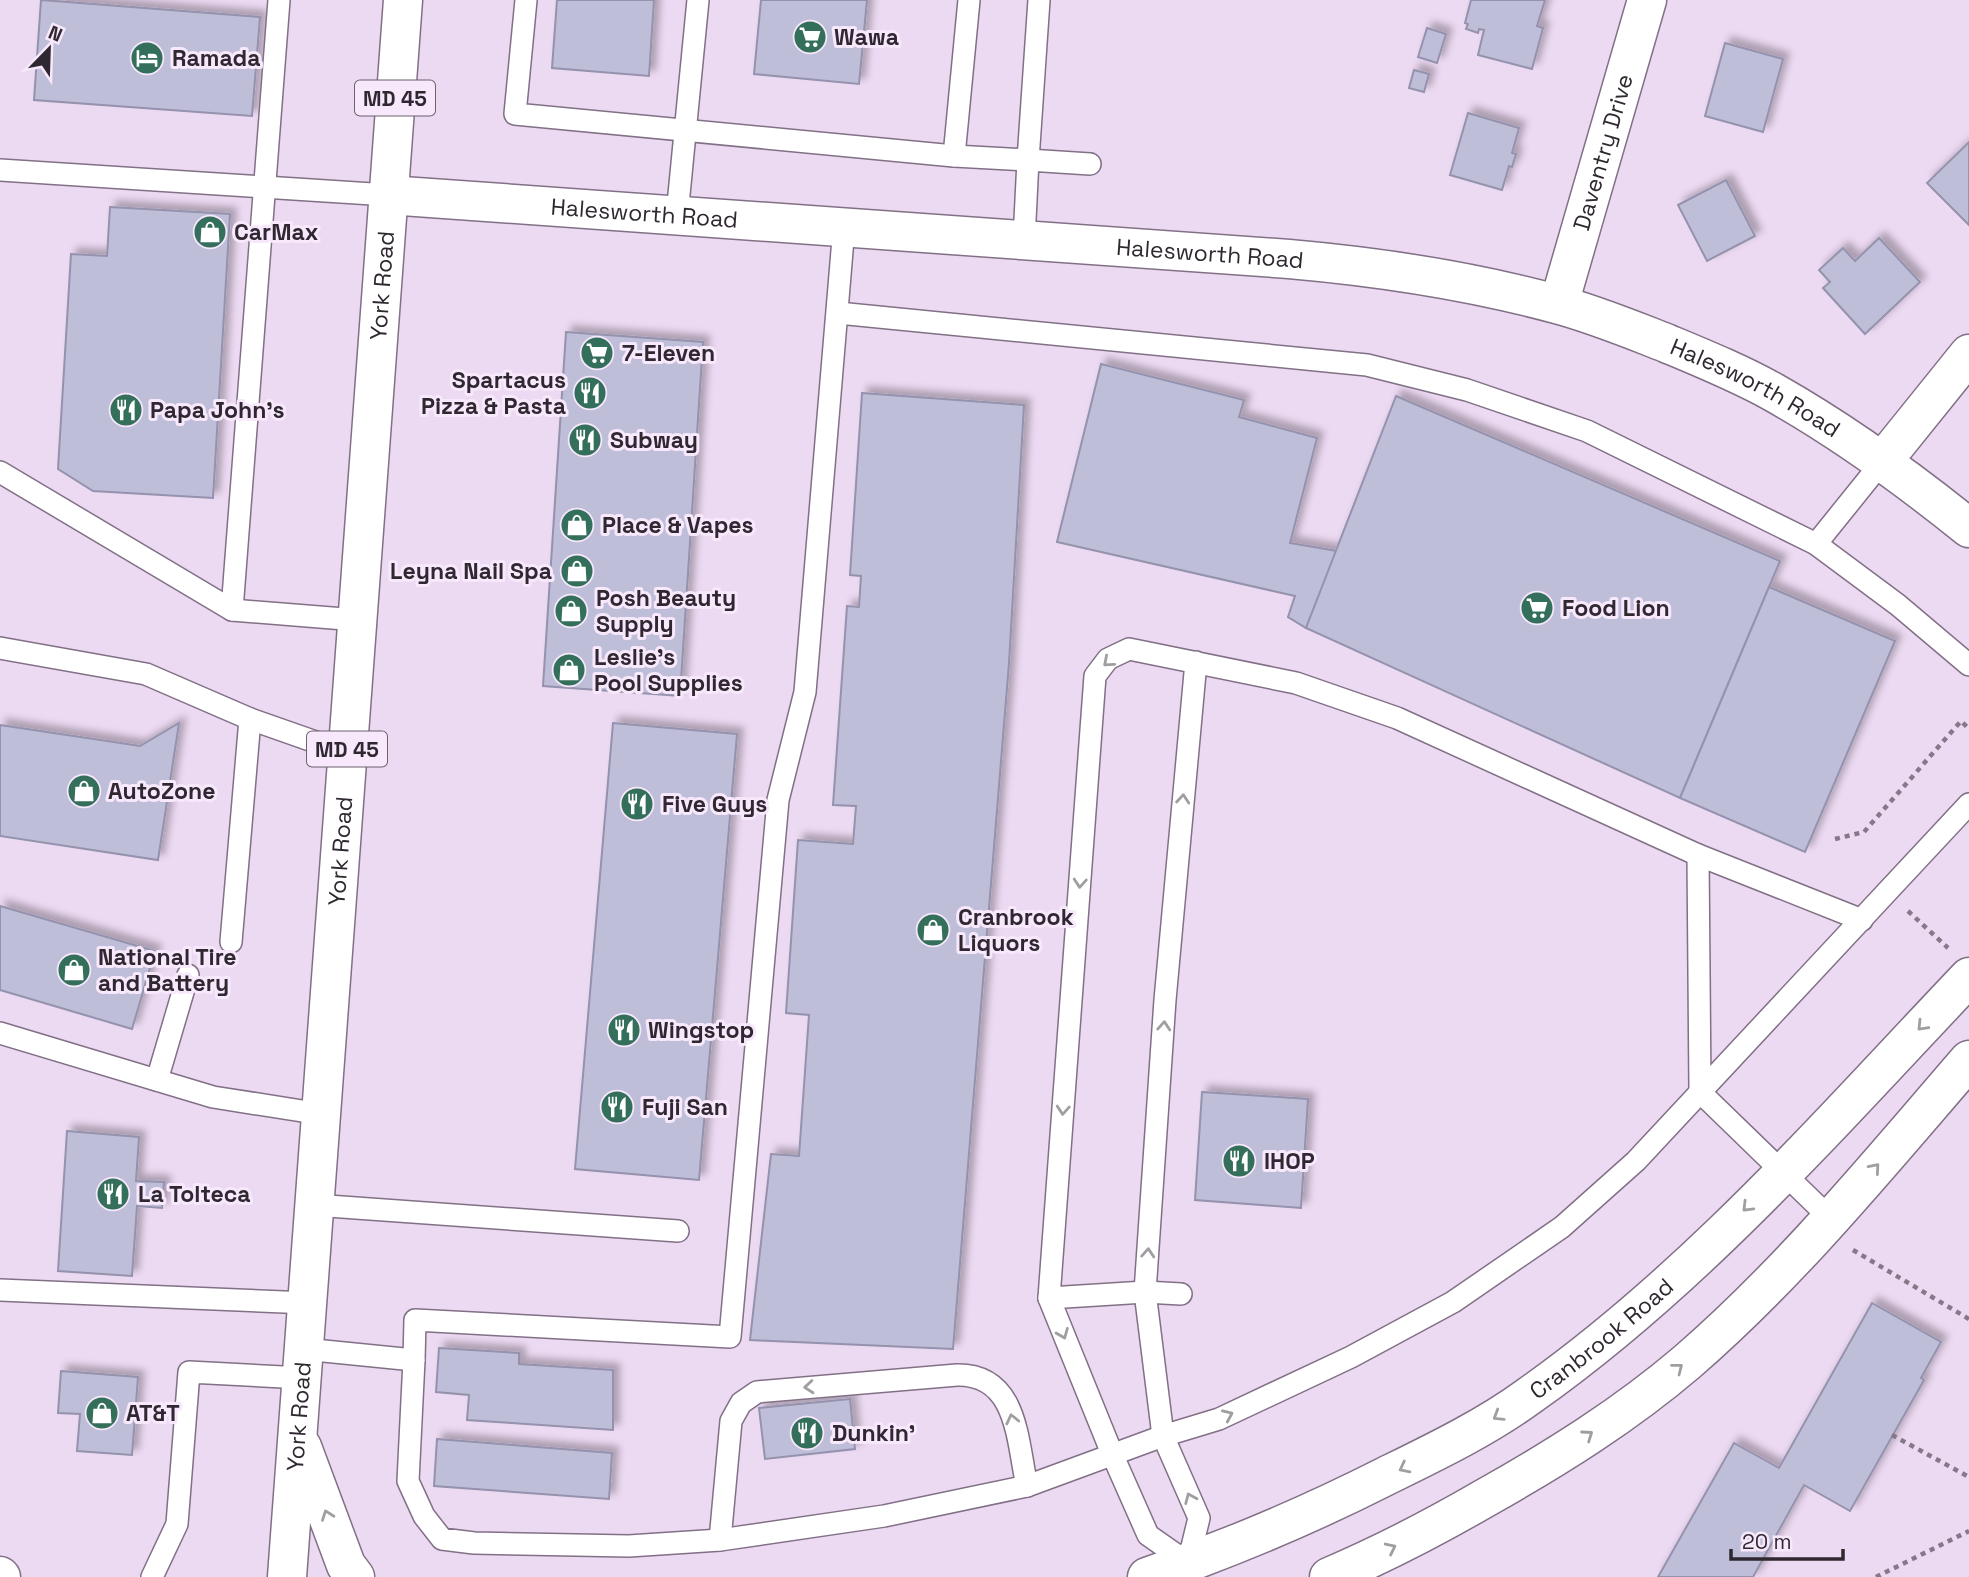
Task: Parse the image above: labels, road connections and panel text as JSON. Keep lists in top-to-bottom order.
{
  "streets": {
    "street": [
      "MD 45",
      "Daventry Drive",
      "Halesworth Road",
      "York Road",
      "Cranbrook Road"
    ]
  },
  "crossings": [
    ["Daventry Drive", "Halesworth Road"],
    ["Halesworth Road", "York Road"]
  ],
  "places": {
    "supermarket": ["Wawa", "7-Eleven", "Food Lion"],
    "hotel": ["Ramada"],
    "shop": [
      "CarMax",
      "Place & Vapes",
      "Leyna Nail Spa",
      "Posh Beauty Supply",
      "Leslie's Pool Supplies",
      "AutoZone",
      "Cranbrook Liquors",
      "National Tire and Battery",
      "AT&T"
    ],
    "restaurant": [
      "Spartacus Pizza & Pasta",
      "Papa John's",
      "Subway",
      "Five Guys",
      "Wingstop",
      "Fuji San",
      "IHOP",
      "La Tolteca",
      "Dunkin'"
    ]
  },
  "scale_bar": "20 m",
  "north": "top right"
}
